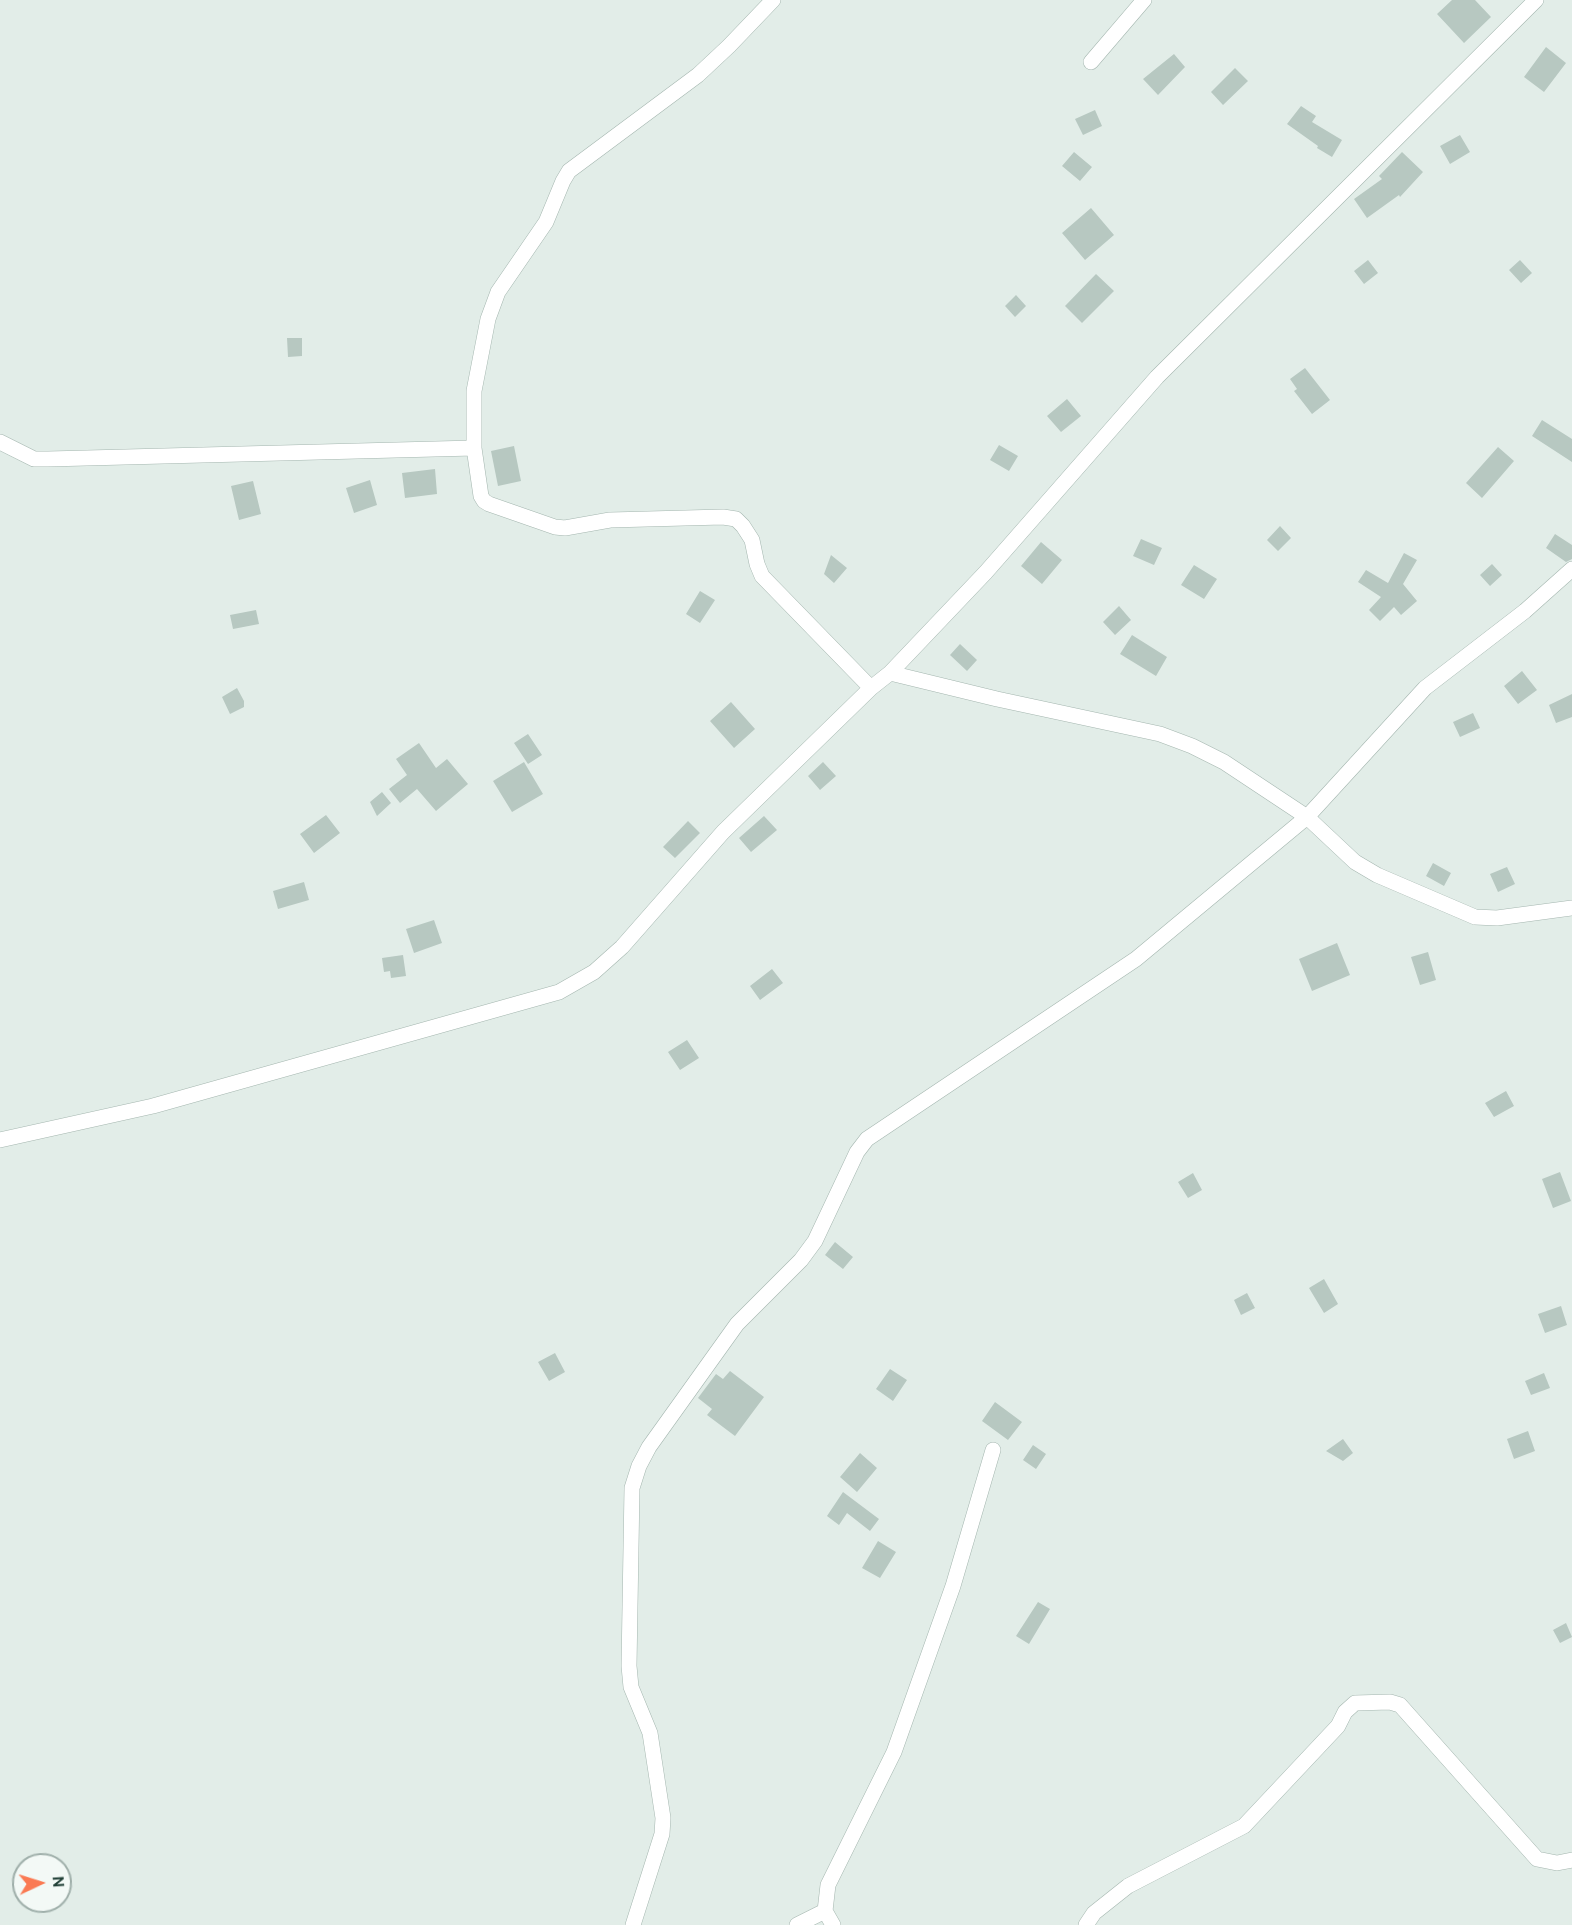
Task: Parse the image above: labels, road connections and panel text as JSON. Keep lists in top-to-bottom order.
{
  "north": "right"
}
